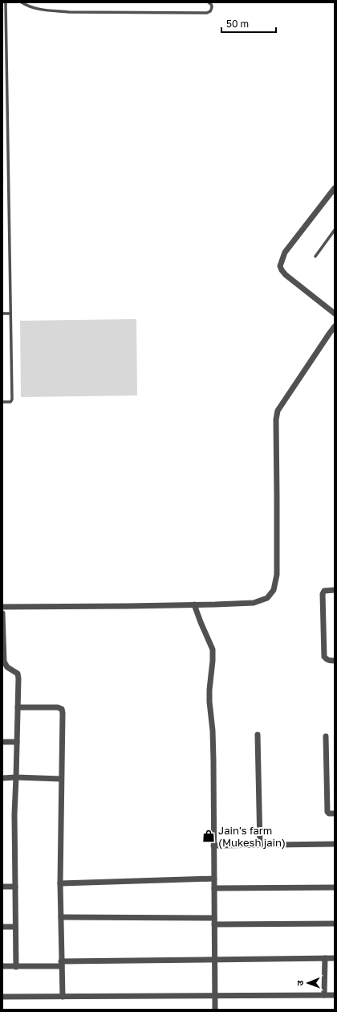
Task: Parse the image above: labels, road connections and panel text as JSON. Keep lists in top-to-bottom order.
{
  "places": {
    "shop": ["Jain's farm (Mukesh jain)"]
  },
  "scale_bar": "50 m",
  "north": "left"
}
